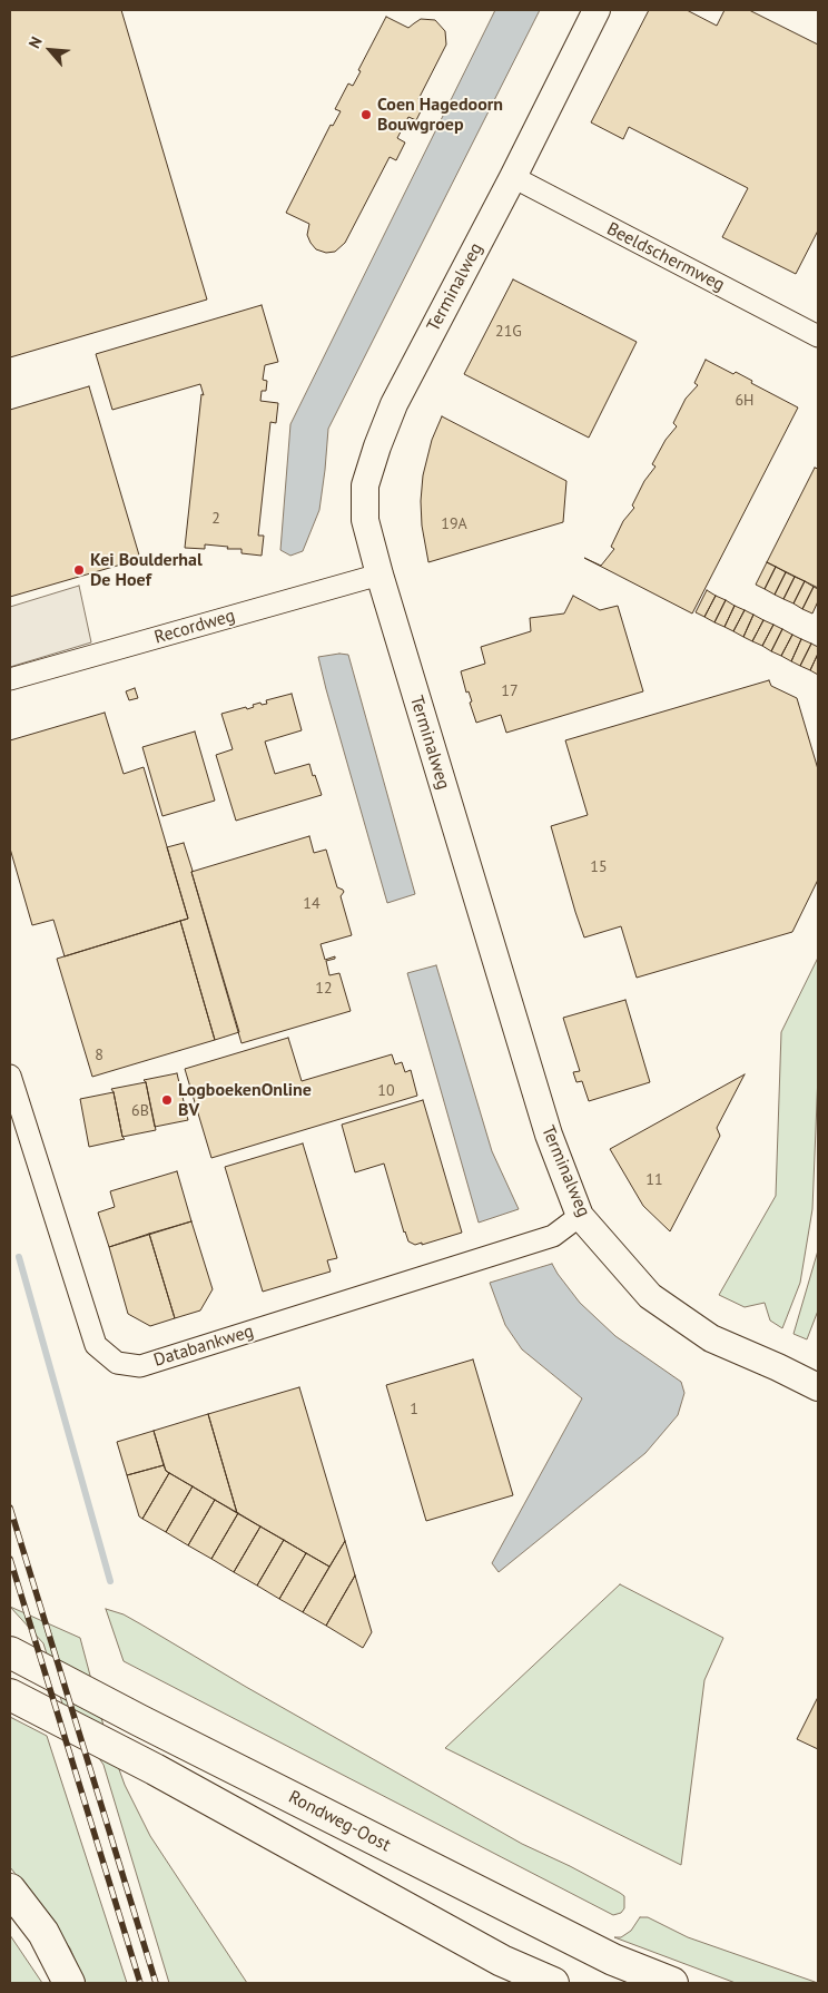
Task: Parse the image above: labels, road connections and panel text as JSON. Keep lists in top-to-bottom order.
{
  "streets": {
    "main road": ["Rondweg-Oost"],
    "street": [
      "Beeldschermweg",
      "Terminalweg",
      "Recordweg",
      "Databankweg"
    ]
  },
  "crossings": [
    ["Beeldschermweg", "Terminalweg"],
    ["Terminalweg", "Recordweg"],
    ["Terminalweg", "Databankweg"]
  ],
  "places": ["Coen Hagedoorn Bouwgroep", "Kei Boulderhal De Hoef", "LogboekenOnline BV"],
  "house_numbers": [
    "21G",
    "6H",
    "2",
    "19A",
    "17",
    "15",
    "14",
    "12",
    "8",
    "10",
    "6B",
    "11",
    "1"
  ],
  "north": "top left"
}
